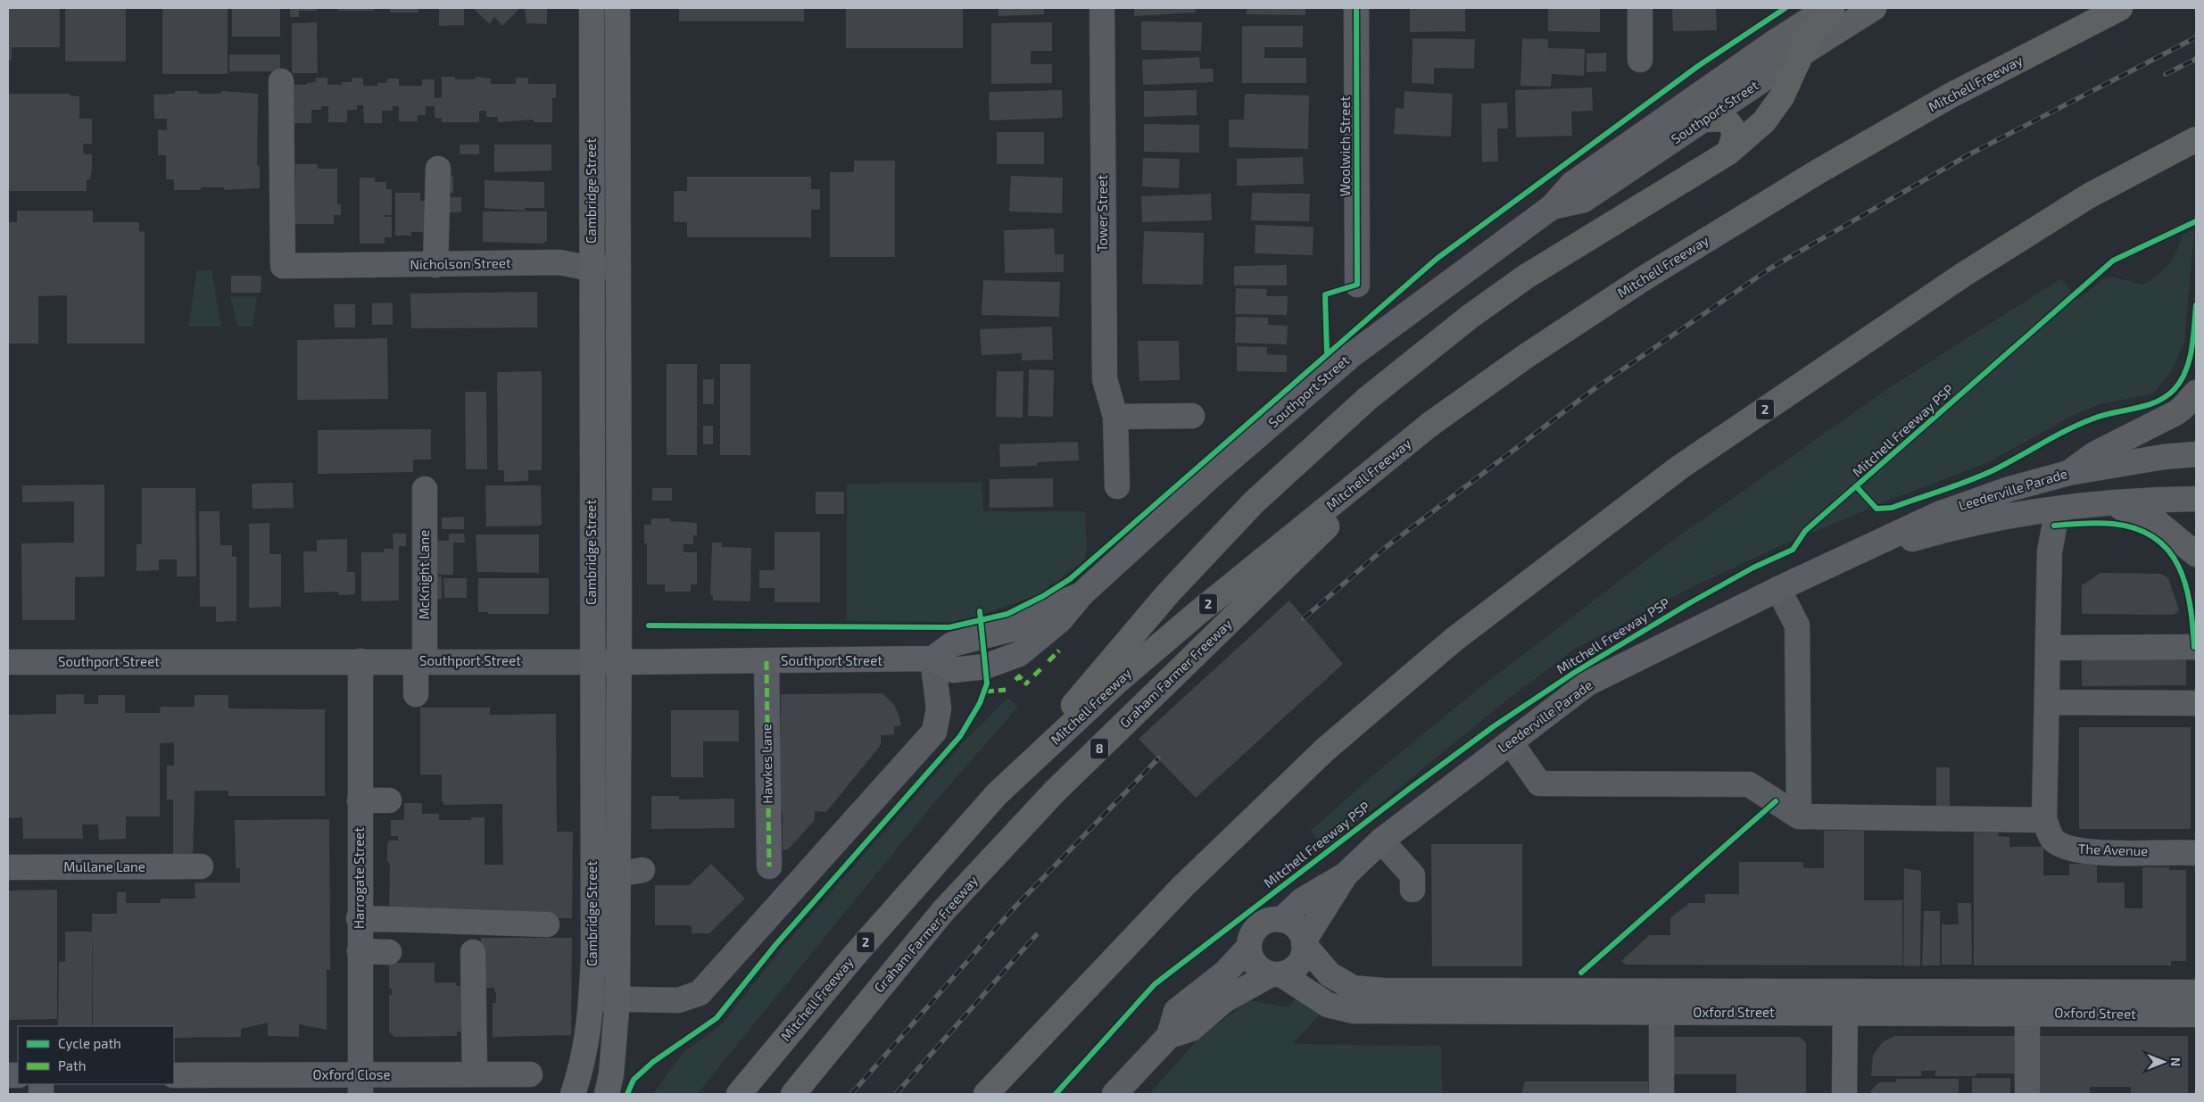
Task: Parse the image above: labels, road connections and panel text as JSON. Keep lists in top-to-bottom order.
{
  "streets": {
    "highway": [
      "Mitchell Freeway",
      "2",
      "Graham Farmer Freeway",
      "8"
    ],
    "main road": [
      "Southport Street",
      "Cambridge Street",
      "Leederville Parade",
      "Oxford Street"
    ],
    "street": [
      "Woolwich Street",
      "Tower Street",
      "Nicholson Street",
      "McKnight Lane",
      "Hawkes Lane",
      "The Avenue",
      "Mullane Lane",
      "Harrogate Street",
      "Oxford Close"
    ],
    "cycle path": ["Mitchell Freeway PSP"]
  },
  "crossings": [
    ["Mitchell Freeway", "Graham Farmer Freeway"],
    ["Southport Street", "Cambridge Street"],
    ["Southport Street", "McKnight Lane"],
    ["Southport Street", "Hawkes Lane"],
    ["Southport Street", "Harrogate Street"],
    ["Cambridge Street", "Nicholson Street"],
    ["Leederville Parade", "Oxford Street"],
    ["Harrogate Street", "Oxford Close"]
  ],
  "legend": ["Cycle path", "Path"],
  "north": "right"
}
